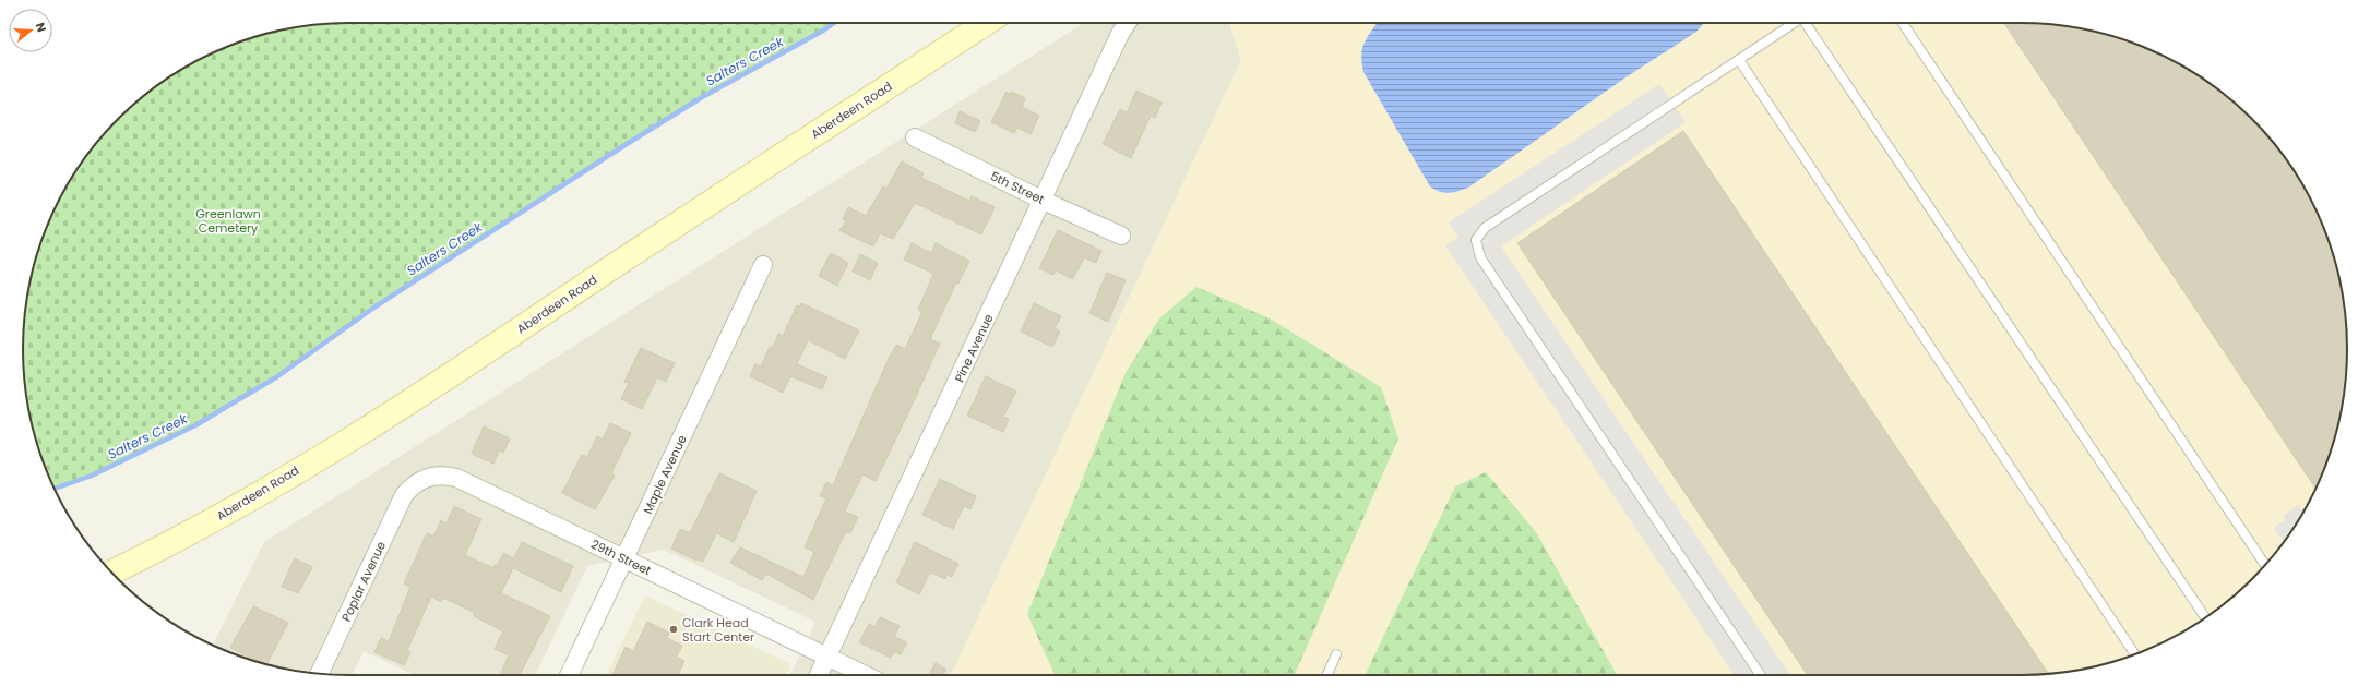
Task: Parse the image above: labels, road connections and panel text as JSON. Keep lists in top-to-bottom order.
{
  "streets": {
    "main road": ["Aberdeen Road"],
    "street": [
      "5th Street",
      "Pine Avenue",
      "Maple Avenue",
      "29th Street",
      "Poplar Avenue"
    ]
  },
  "crossings": [
    ["5th Street", "Pine Avenue"],
    ["Pine Avenue", "29th Street"],
    ["Maple Avenue", "29th Street"],
    ["29th Street", "Poplar Avenue"]
  ],
  "water": ["Salters Creek"],
  "parks": ["Greenlawn Cemetery"],
  "places": ["Clark Head Start Center"],
  "north": "right"
}
